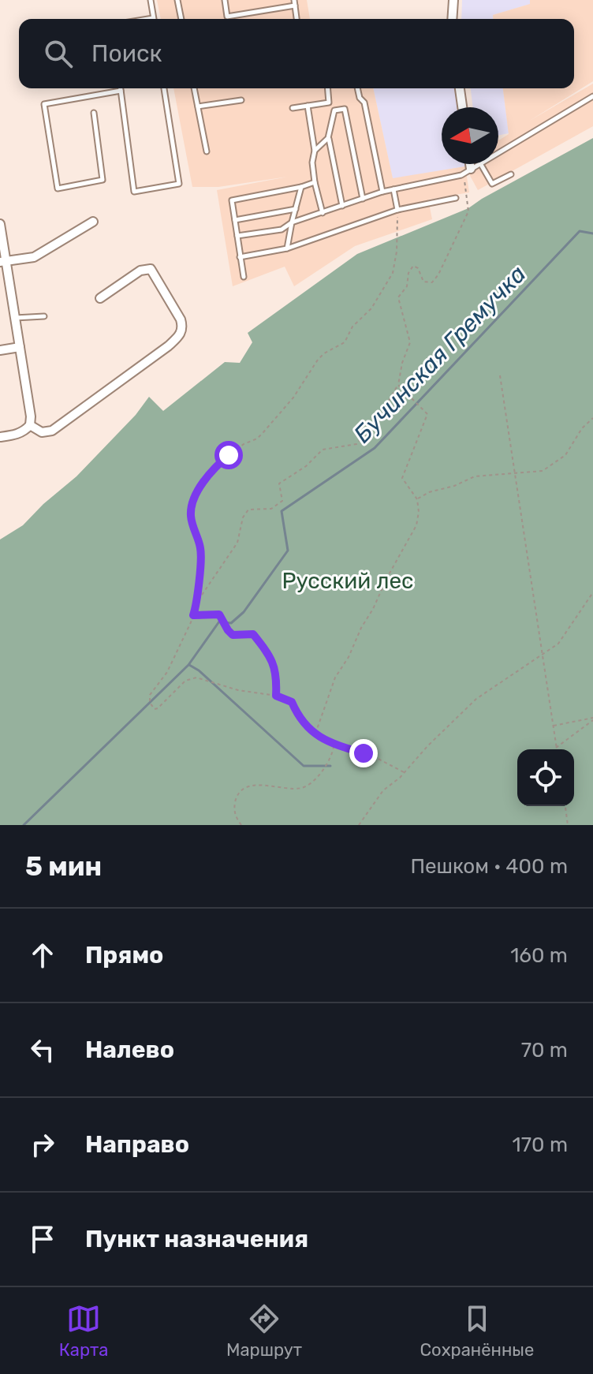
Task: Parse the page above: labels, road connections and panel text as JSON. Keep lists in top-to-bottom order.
{
  "water": ["Бучинская Гремучка"],
  "parks": ["Русский лес"],
  "north": "left",
  "page": {
    "search": "Поиск",
    "heading": ["5 мин", "Пешком · 400 m"],
    "list": [
      ["Прямо", "160 m"],
      ["Налево", "70 m"],
      ["Направо", "170 m"],
      "Пункт назначения"
    ],
    "nav": ["Карта", "Маршрут", "Сохранённые"]
  }
}
